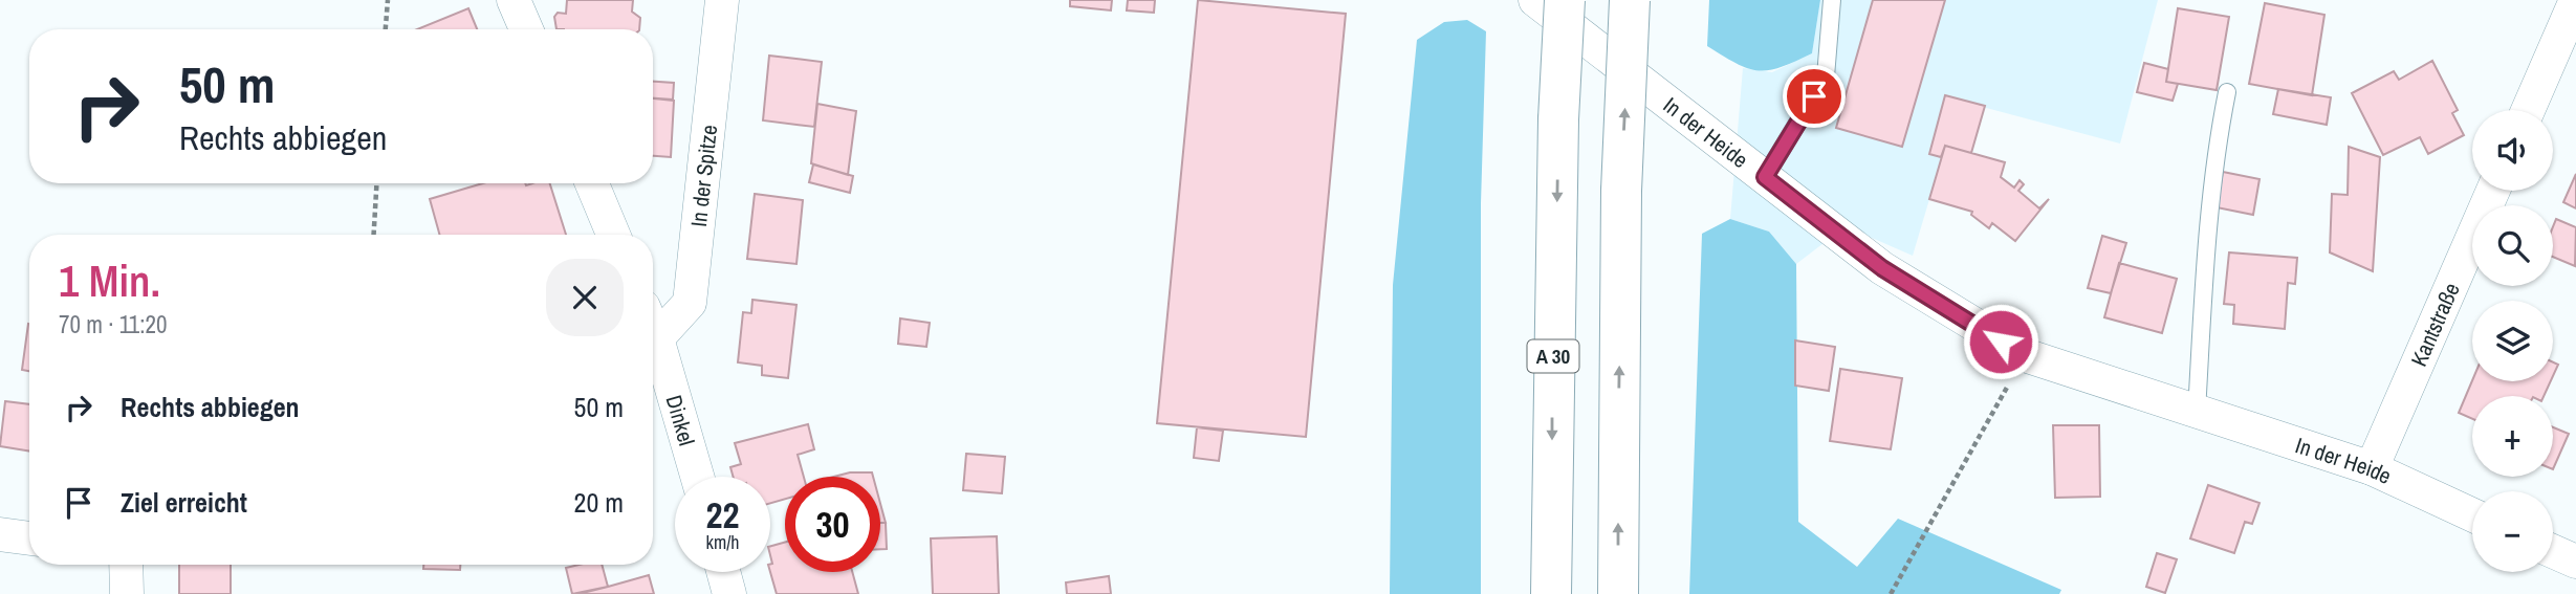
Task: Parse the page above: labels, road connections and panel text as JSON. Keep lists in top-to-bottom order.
{
  "streets": {
    "highway": ["A 30"],
    "street": [
      "In der Heide",
      "In der Spitze",
      "Kantstraße",
      "Dinkel"
    ]
  },
  "crossings": [
    ["In der Heide", "Kantstraße"],
    ["In der Spitze", "Dinkel"]
  ],
  "page": {
    "turn": ["50 m", "Rechts abbiegen"],
    "map_buttons": ["+", "−"],
    "heading": ["1 Min.", "70 m · 11:20"],
    "list": [
      {
        "name": "Rechts abbiegen",
        "value": "50 m"
      },
      {
        "name": "Ziel erreicht",
        "value": "20 m"
      }
    ],
    "speed": "22 km/h",
    "limit": "30"
  }
}
